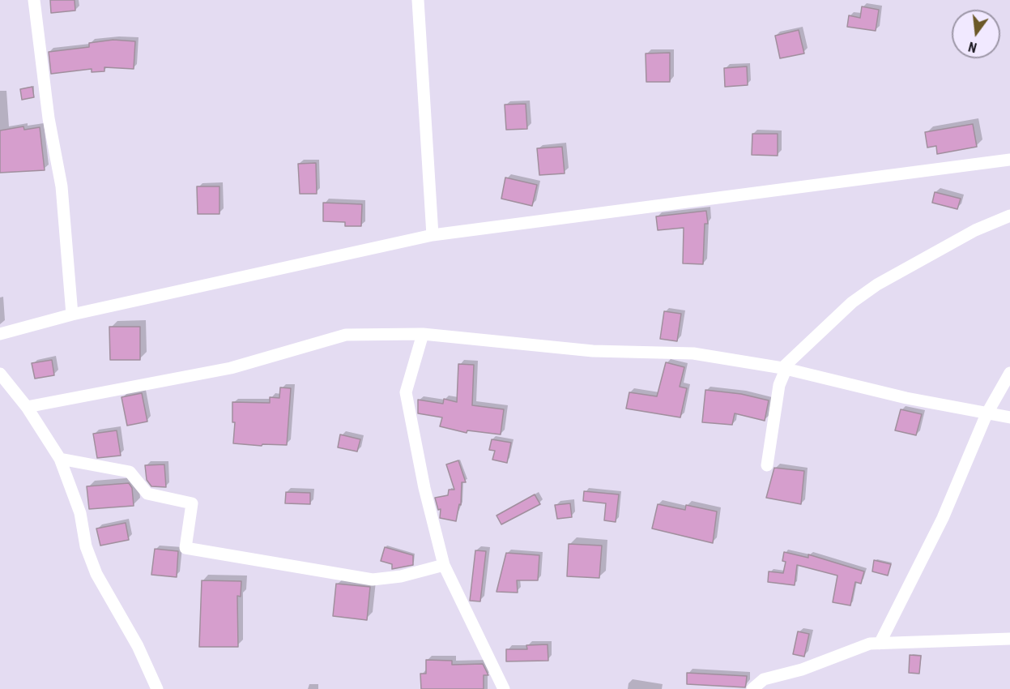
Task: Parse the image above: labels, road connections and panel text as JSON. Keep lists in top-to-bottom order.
{
  "north": "bottom"
}
